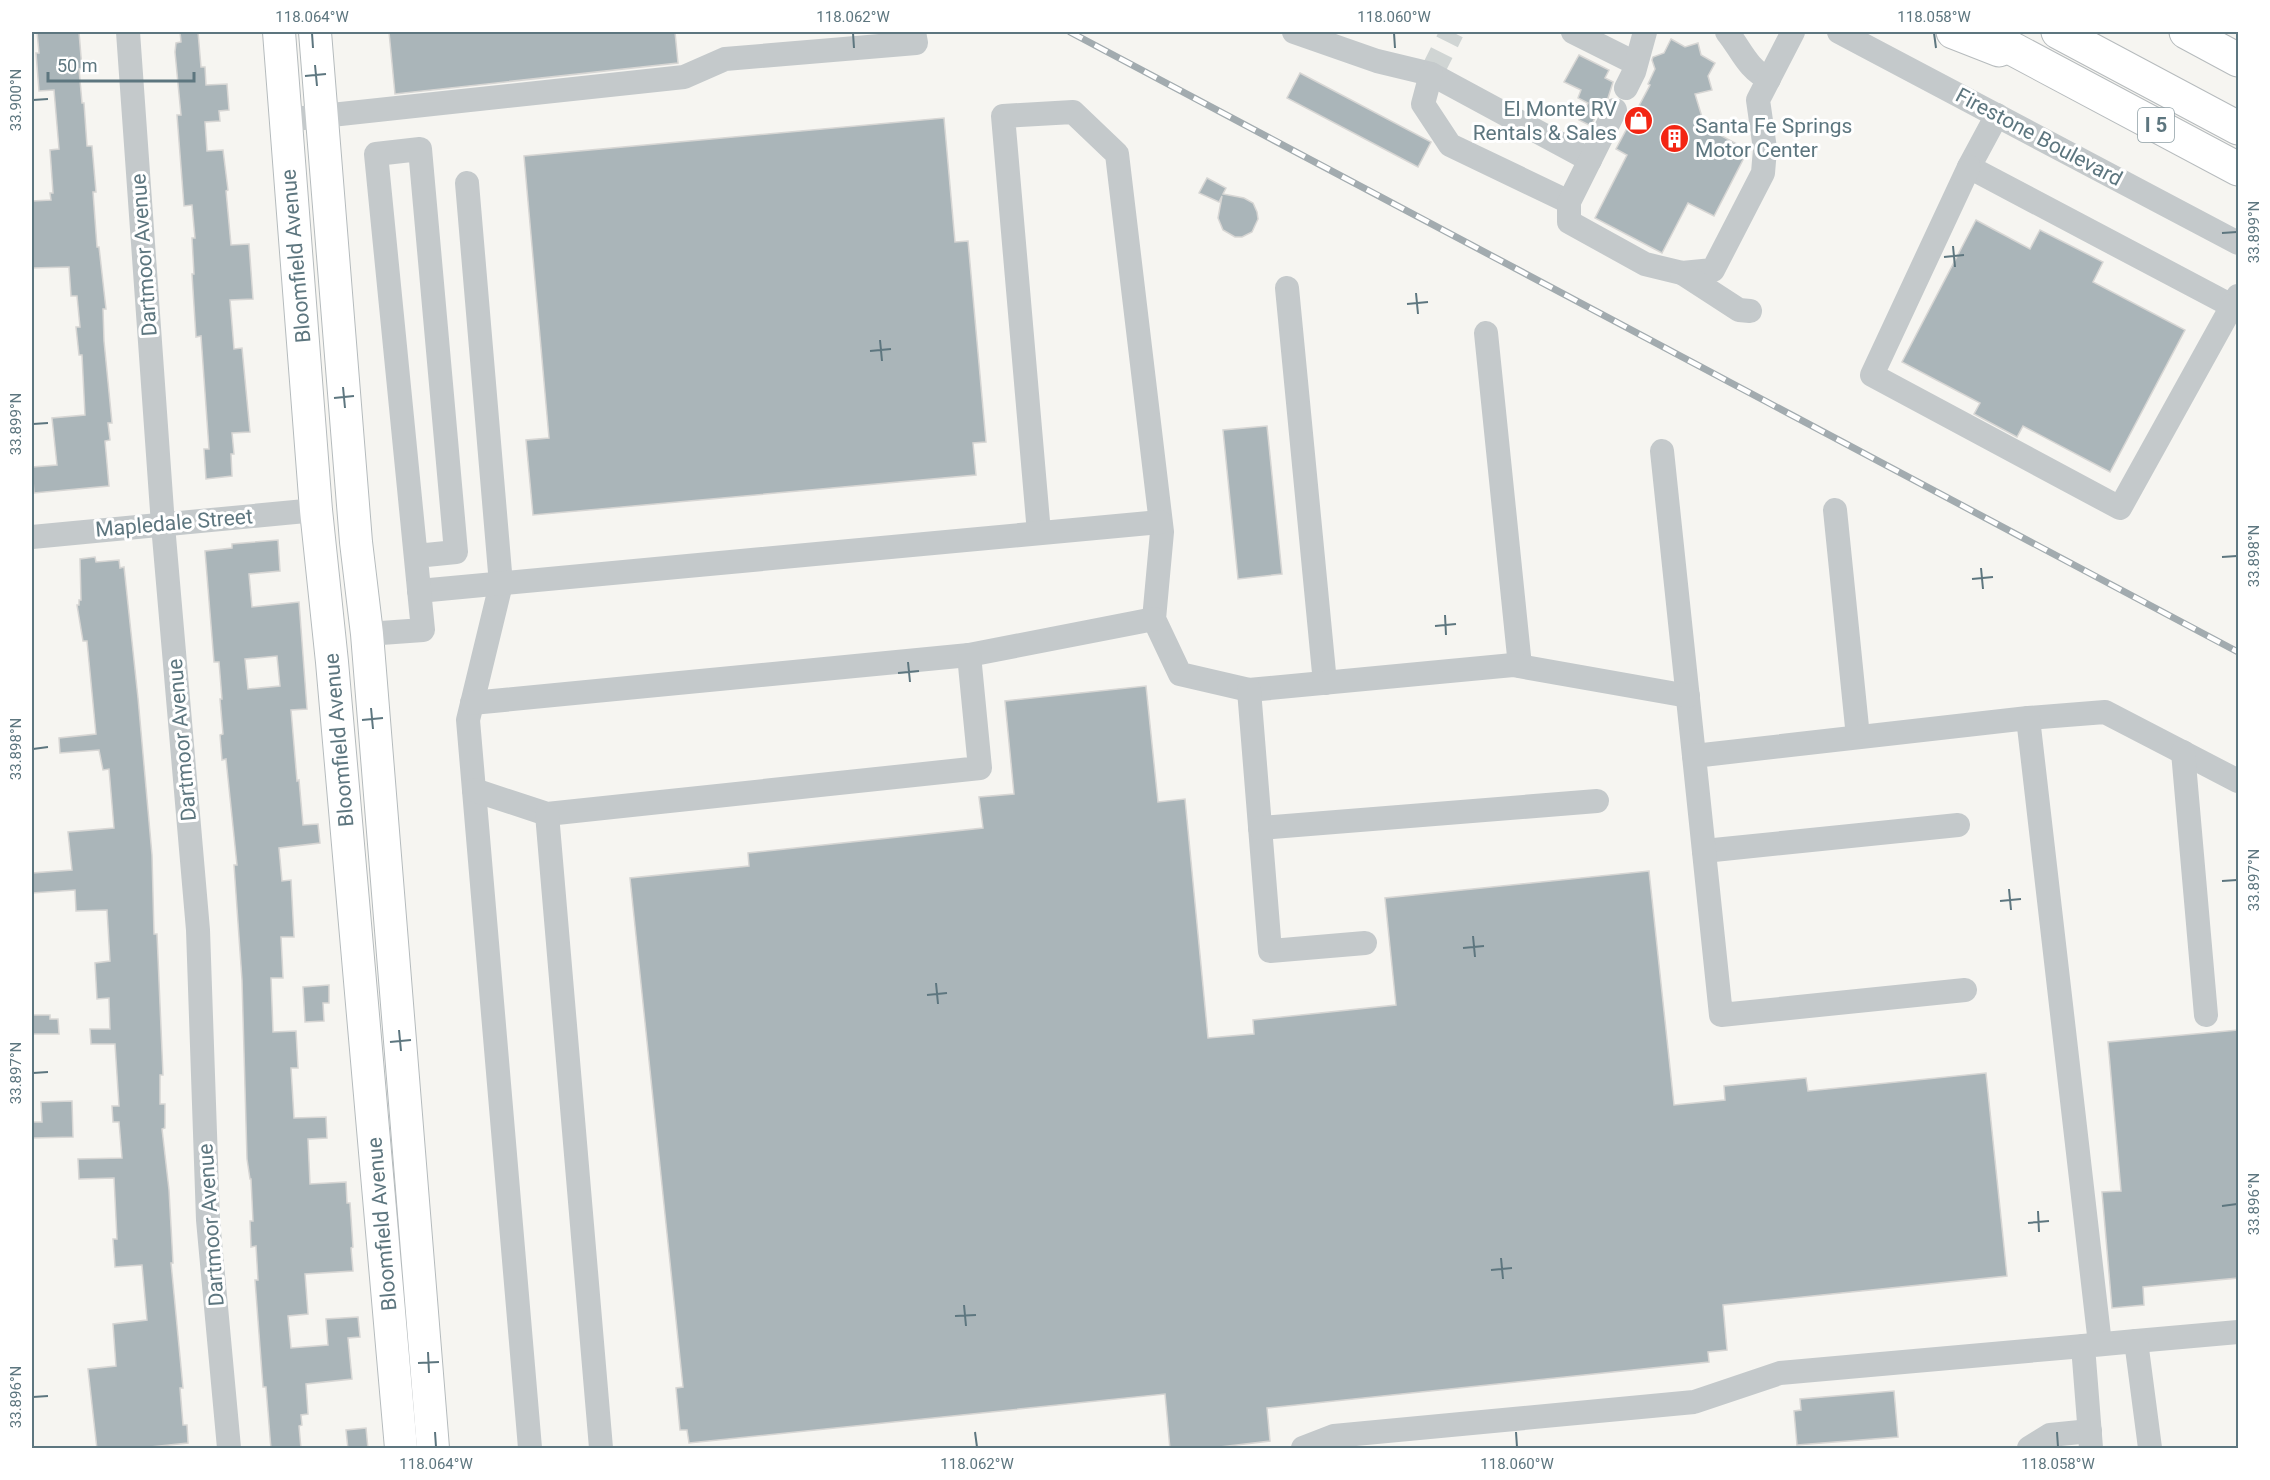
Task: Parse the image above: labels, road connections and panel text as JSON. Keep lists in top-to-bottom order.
{
  "streets": {
    "highway": ["I 5"],
    "main road": ["Bloomfield Avenue"],
    "street": ["Firestone Boulevard", "Dartmoor Avenue", "Mapledale Street"]
  },
  "crossings": [
    ["Dartmoor Avenue", "Mapledale Street"],
    ["Bloomfield Avenue", "Mapledale Street"]
  ],
  "places": {
    "shop": ["El Monte RV Rentals & Sales"],
    "building": ["Santa Fe Springs Motor Center"]
  },
  "scale_bar": "50 m",
  "coordinates": [
    "118.064°W",
    "118.062°W",
    "118.060°W",
    "118.058°W",
    "33.900°N",
    "33.899°N",
    "33.898°N",
    "33.897°N",
    "33.896°N"
  ]
}
